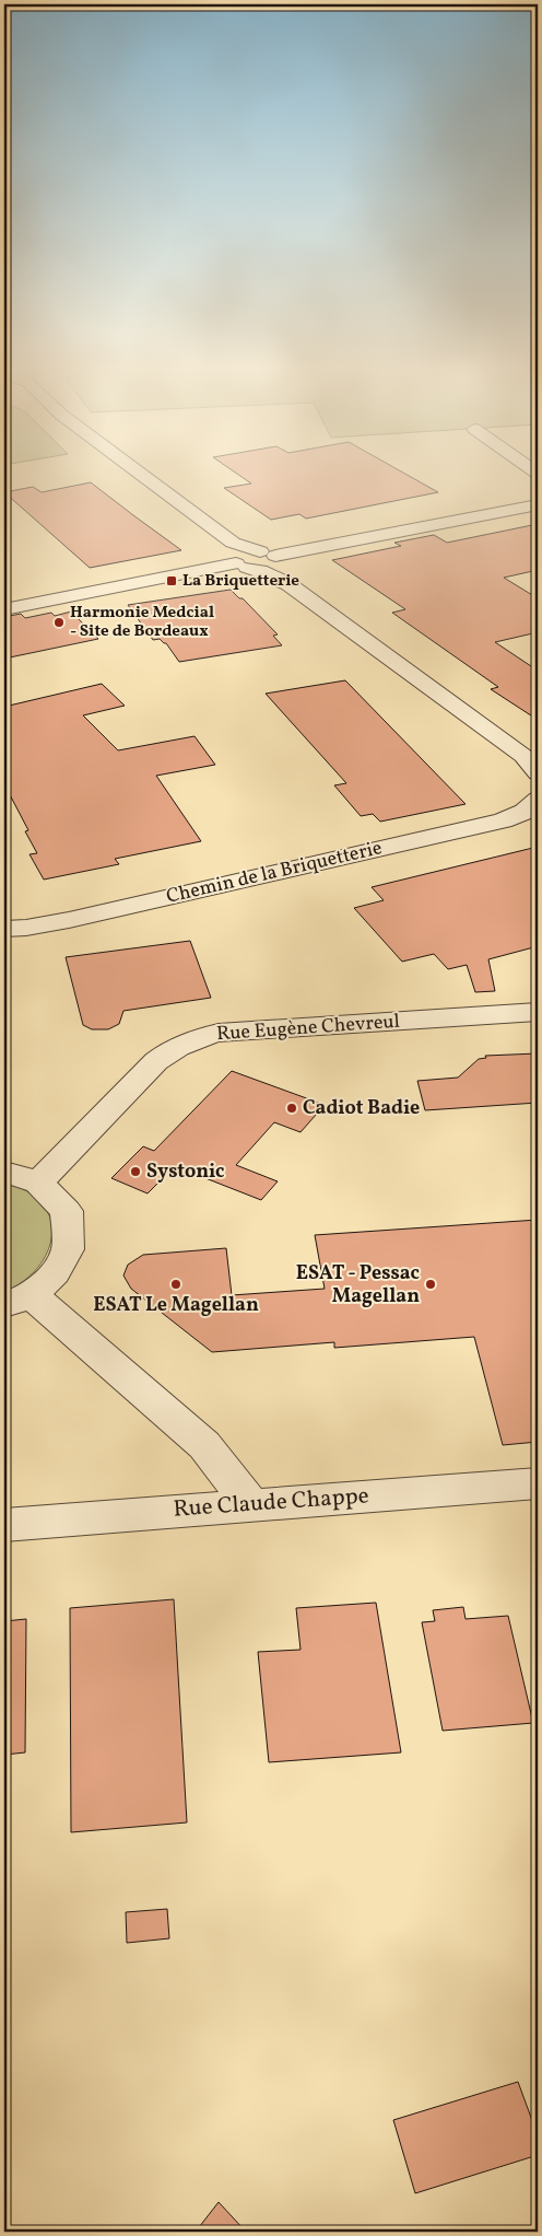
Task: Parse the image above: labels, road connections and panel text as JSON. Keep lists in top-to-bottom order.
{
  "streets": {
    "street": ["Chemin de la Briquetterie", "Rue Eugène Chevreul", "Rue Claude Chappe"]
  },
  "places": {
    "transit": ["La Briquetterie"],
    "other": [
      "Harmonie Medcial - Site de Bordeaux",
      "Cadiot Badie",
      "Systonic",
      "ESAT Le Magellan",
      "ESAT - Pessac Magellan"
    ]
  }
}
